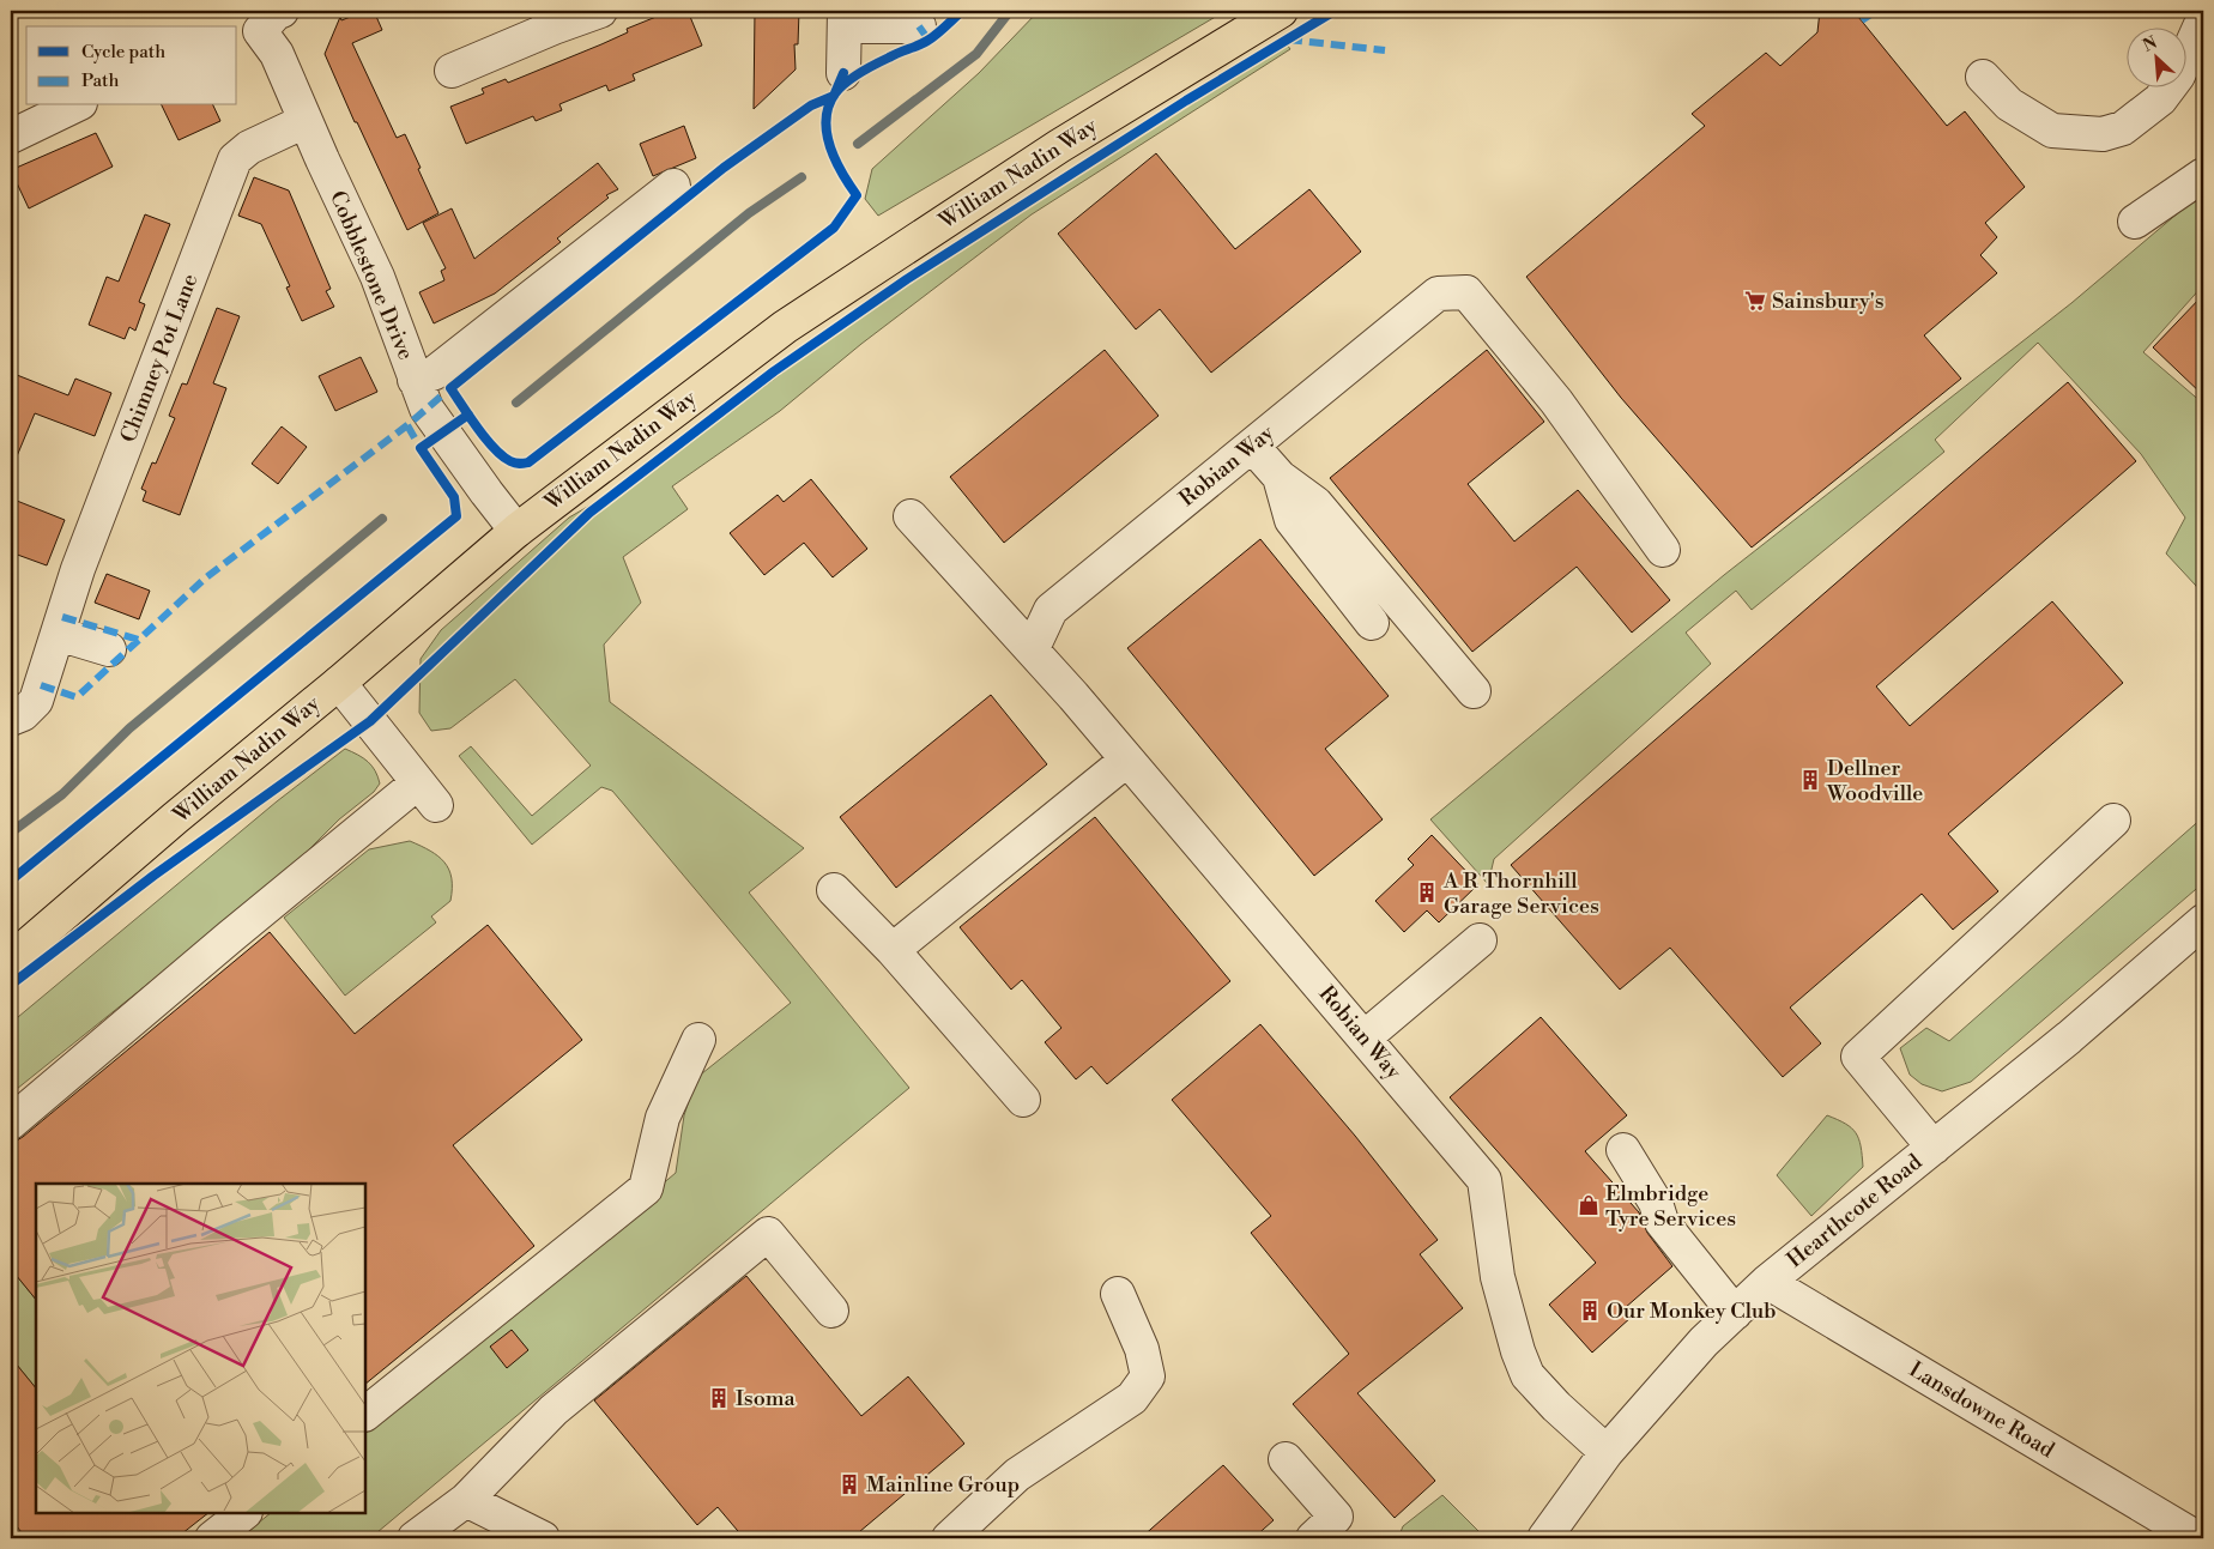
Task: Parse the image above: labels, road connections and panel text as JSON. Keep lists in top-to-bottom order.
{
  "streets": {
    "main road": ["William Nadin Way"],
    "street": [
      "Cobblestone Drive",
      "Chimney Pot Lane",
      "Robian Way",
      "Hearthcote Road",
      "Lansdowne Road"
    ]
  },
  "crossings": [
    ["William Nadin Way", "Cobblestone Drive"],
    ["Cobblestone Drive", "Chimney Pot Lane"],
    ["Robian Way", "Hearthcote Road"],
    ["Hearthcote Road", "Lansdowne Road"]
  ],
  "places": {
    "supermarket": ["Sainsbury's"],
    "building": [
      "Dellner Woodville",
      "A R Thornhill Garage Services",
      "Our Monkey Club",
      "Isoma",
      "Mainline Group"
    ],
    "shop": ["Elmbridge Tyre Services"]
  },
  "legend": ["Cycle path", "Path"],
  "north": "top left"
}
